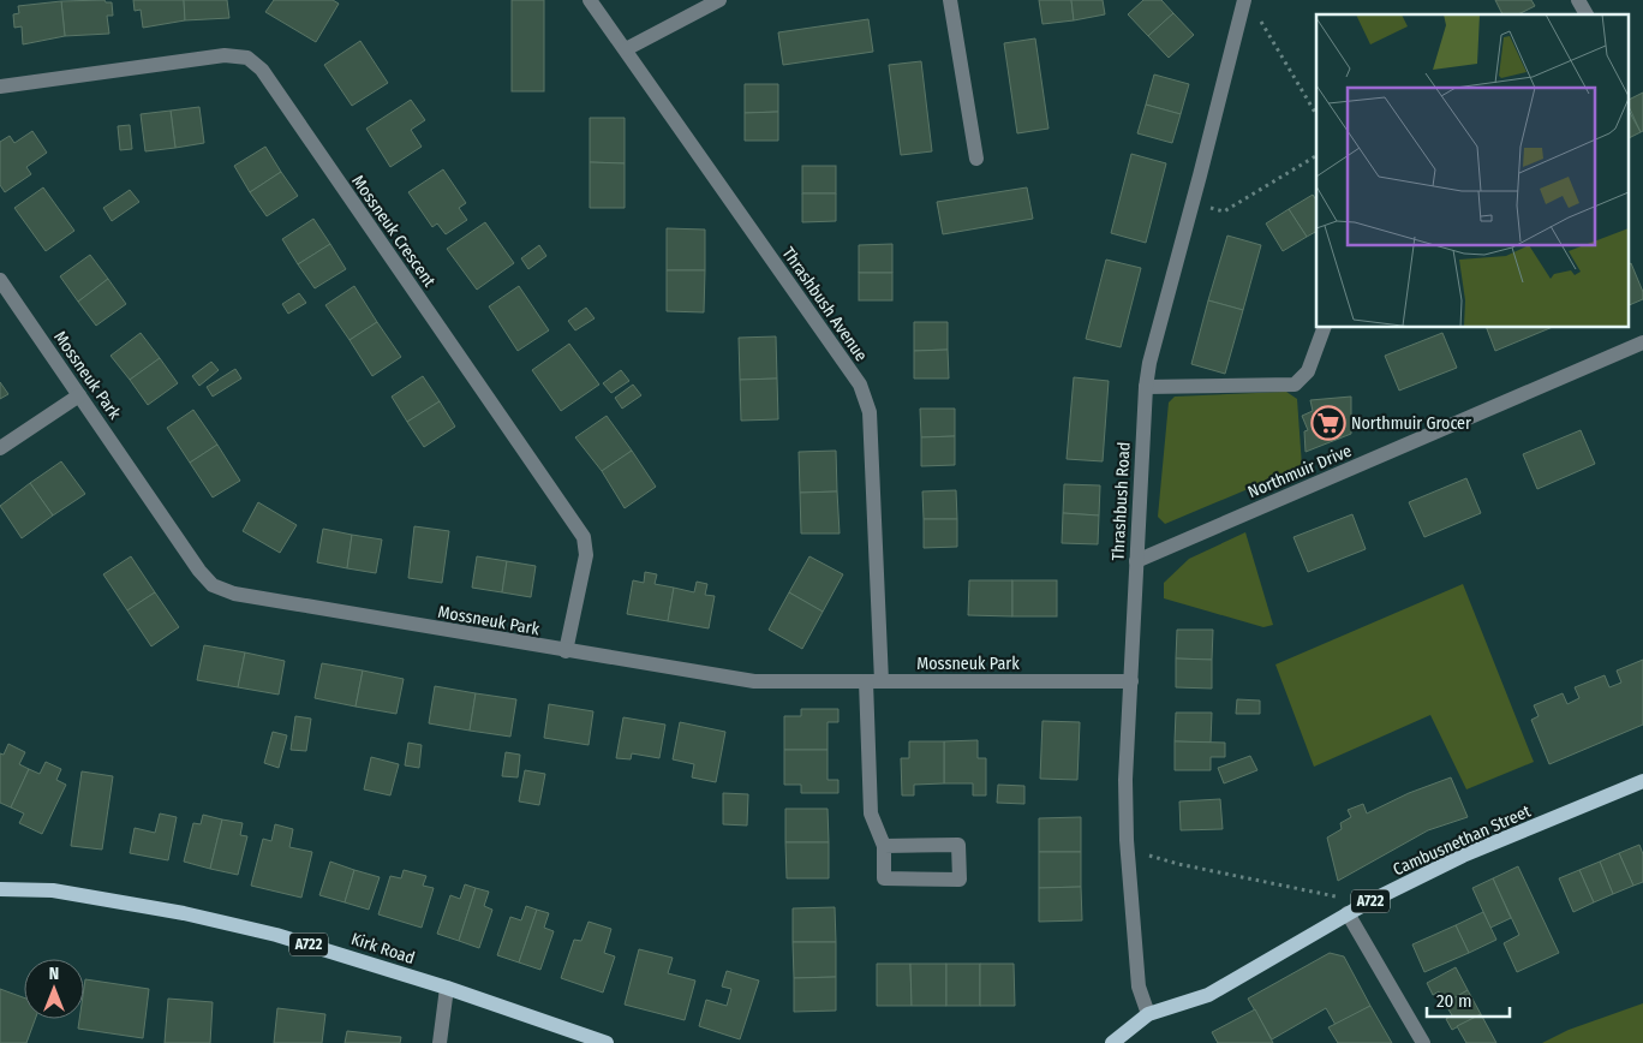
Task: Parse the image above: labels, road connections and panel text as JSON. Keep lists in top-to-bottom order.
{
  "streets": {
    "main road": ["Cambusnethan Street", "A722", "Kirk Road"],
    "street": [
      "Mossneuk Crescent",
      "Thrashbush Avenue",
      "Mossneuk Park",
      "Northmuir Drive",
      "Thrashbush Road"
    ]
  },
  "crossings": [
    ["Mossneuk Crescent", "Mossneuk Park"],
    ["Thrashbush Avenue", "Mossneuk Park"],
    ["Mossneuk Park", "Thrashbush Road"],
    ["Northmuir Drive", "Thrashbush Road"],
    ["Thrashbush Road", "Cambusnethan Street"]
  ],
  "places": {
    "supermarket": ["Northmuir Grocer"]
  },
  "scale_bar": "20 m",
  "north": "top"
}
